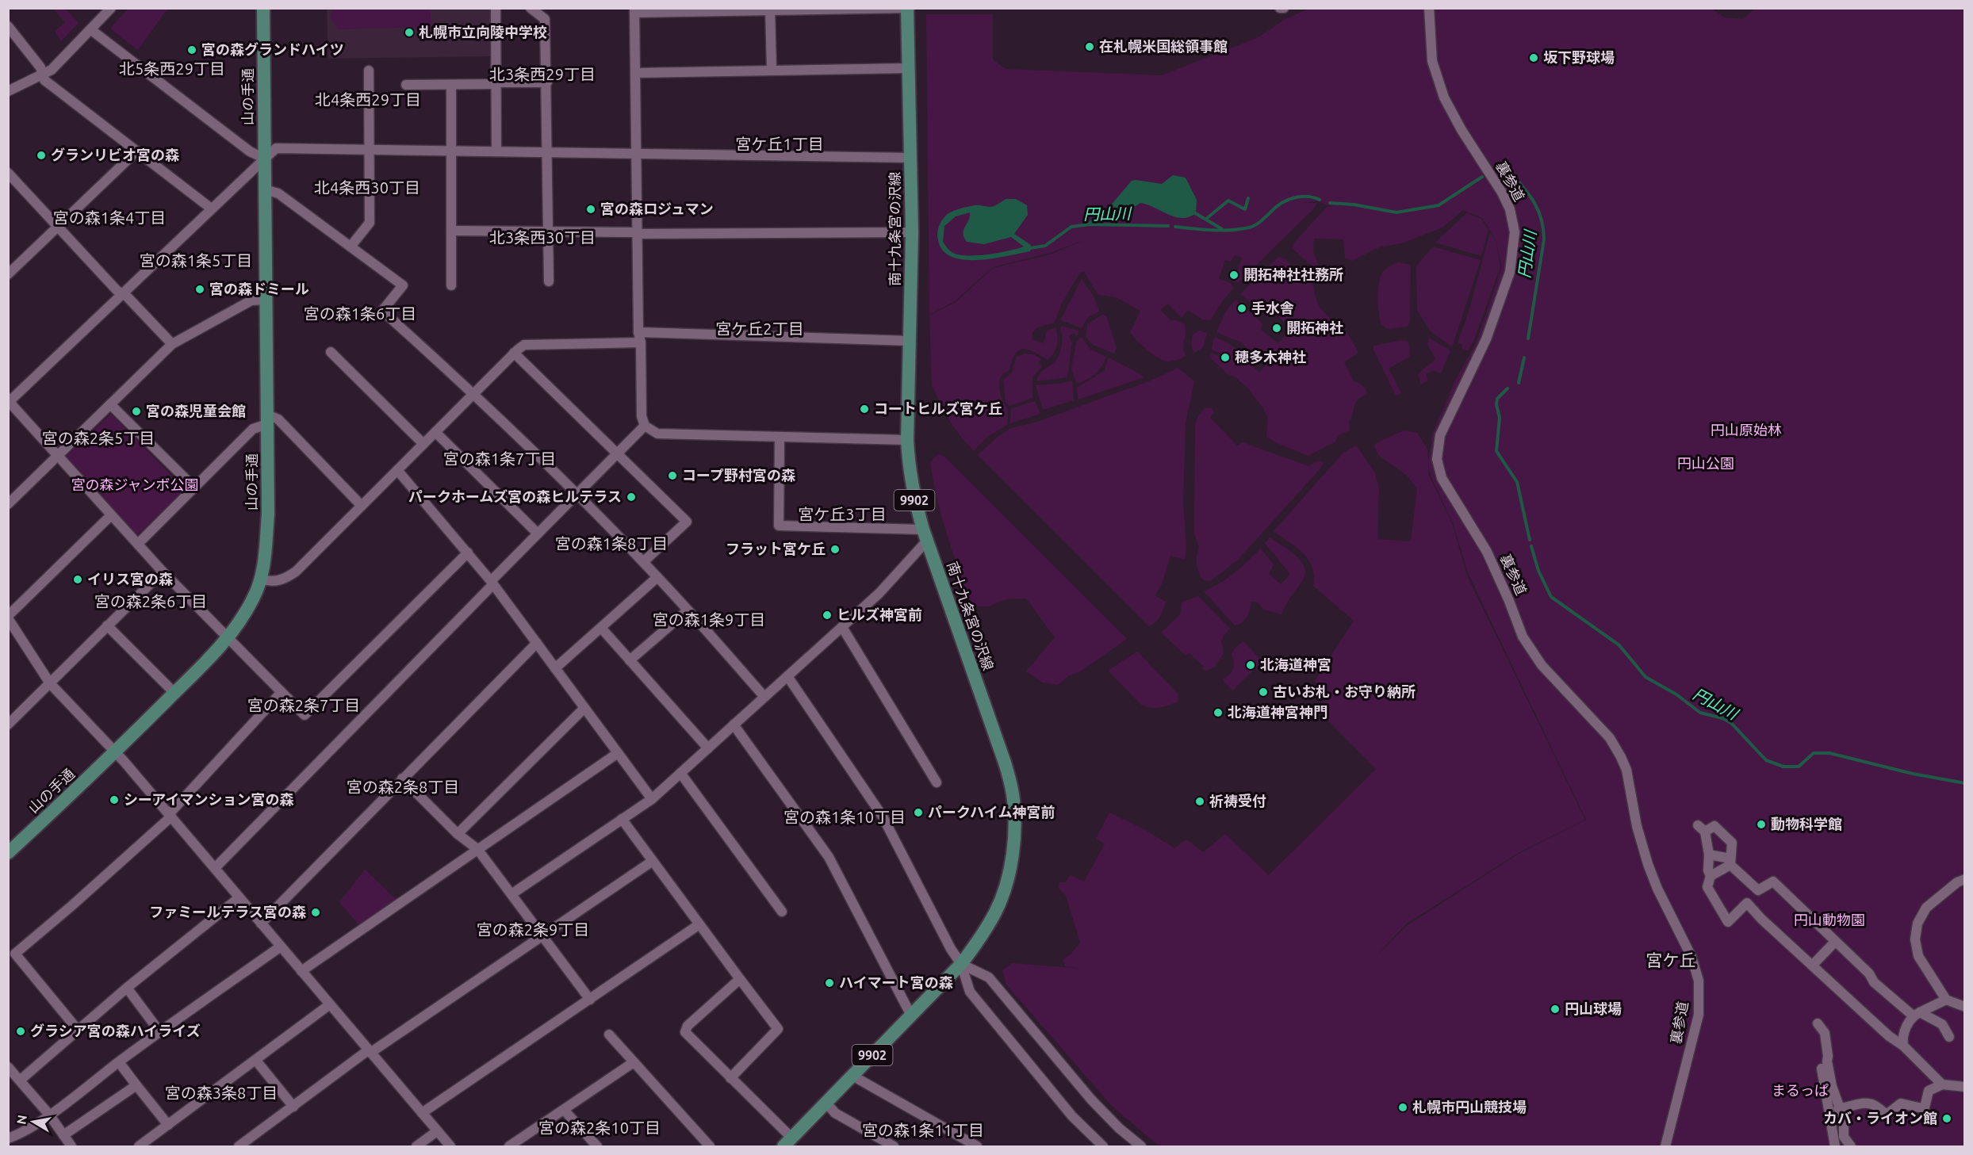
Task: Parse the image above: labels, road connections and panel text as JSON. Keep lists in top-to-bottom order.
{
  "streets": {
    "main road": ["山の手通", "南十九条宮の沢線", "9902"],
    "street": ["裏参道"]
  },
  "districts": [
    "北5条西29丁目",
    "北3条西29丁目",
    "北4条西29丁目",
    "宮ケ丘1丁目",
    "北4条西30丁目",
    "宮の森1条4丁目",
    "北3条西30丁目",
    "宮の森1条5丁目",
    "宮の森1条6丁目",
    "宮ケ丘2丁目",
    "宮の森2条5丁目",
    "宮の森1条7丁目",
    "宮ケ丘3丁目",
    "宮の森1条8丁目",
    "宮の森2条6丁目",
    "宮の森1条9丁目",
    "宮の森2条7丁目",
    "宮の森2条8丁目",
    "宮の森1条10丁目",
    "宮の森2条9丁目",
    "宮ケ丘",
    "宮の森3条8丁目",
    "宮の森2条10丁目",
    "宮の森1条11丁目"
  ],
  "water": ["円山川"],
  "parks": [
    "円山原始林",
    "円山公園",
    "宮の森ジャンボ公園",
    "円山動物園",
    "まるっぱ"
  ],
  "places": [
    "札幌市立向陵中学校",
    "在札幌米国総領事館",
    "宮の森グランドハイツ",
    "坂下野球場",
    "グランリビオ宮の森",
    "宮の森ロジュマン",
    "開拓神社社務所",
    "宮の森ドミール",
    "手水舎",
    "開拓神社",
    "穂多木神社",
    "コートヒルズ宮ケ丘",
    "宮の森児童会館",
    "コープ野村宮の森",
    "パークホームズ宮の森ヒルテラス",
    "フラット宮ケ丘",
    "イリス宮の森",
    "ヒルズ神宮前",
    "北海道神宮",
    "古いお札・お守り納所",
    "北海道神宮神門",
    "シーアイマンション宮の森",
    "祈祷受付",
    "パークハイム神宮前",
    "動物科学館",
    "ファミールテラス宮の森",
    "ハイマート宮の森",
    "円山球場",
    "グラシア宮の森ハイライズ",
    "札幌市円山競技場",
    "カバ・ライオン館"
  ],
  "north": "left"
}
